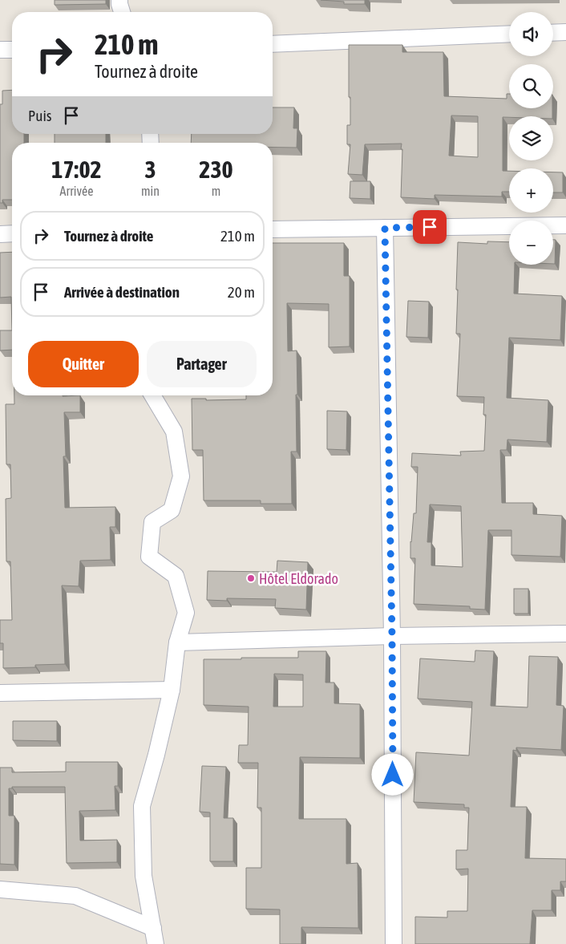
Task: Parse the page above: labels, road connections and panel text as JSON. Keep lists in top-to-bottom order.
{
  "places": ["Hôtel Eldorado"],
  "page": {
    "map_buttons": ["+", "−"],
    "turn": ["210 m", "Tournez à droite"],
    "then": "Puis",
    "eta": [
      "17:02",
      "Arrivée",
      "3",
      "min",
      "230",
      "m"
    ],
    "list": [
      {
        "name": "Tournez à droite",
        "value": "210 m"
      },
      {
        "name": "Arrivée à destination",
        "value": "20 m"
      }
    ],
    "buttons": ["Quitter", "Partager"]
  }
}
